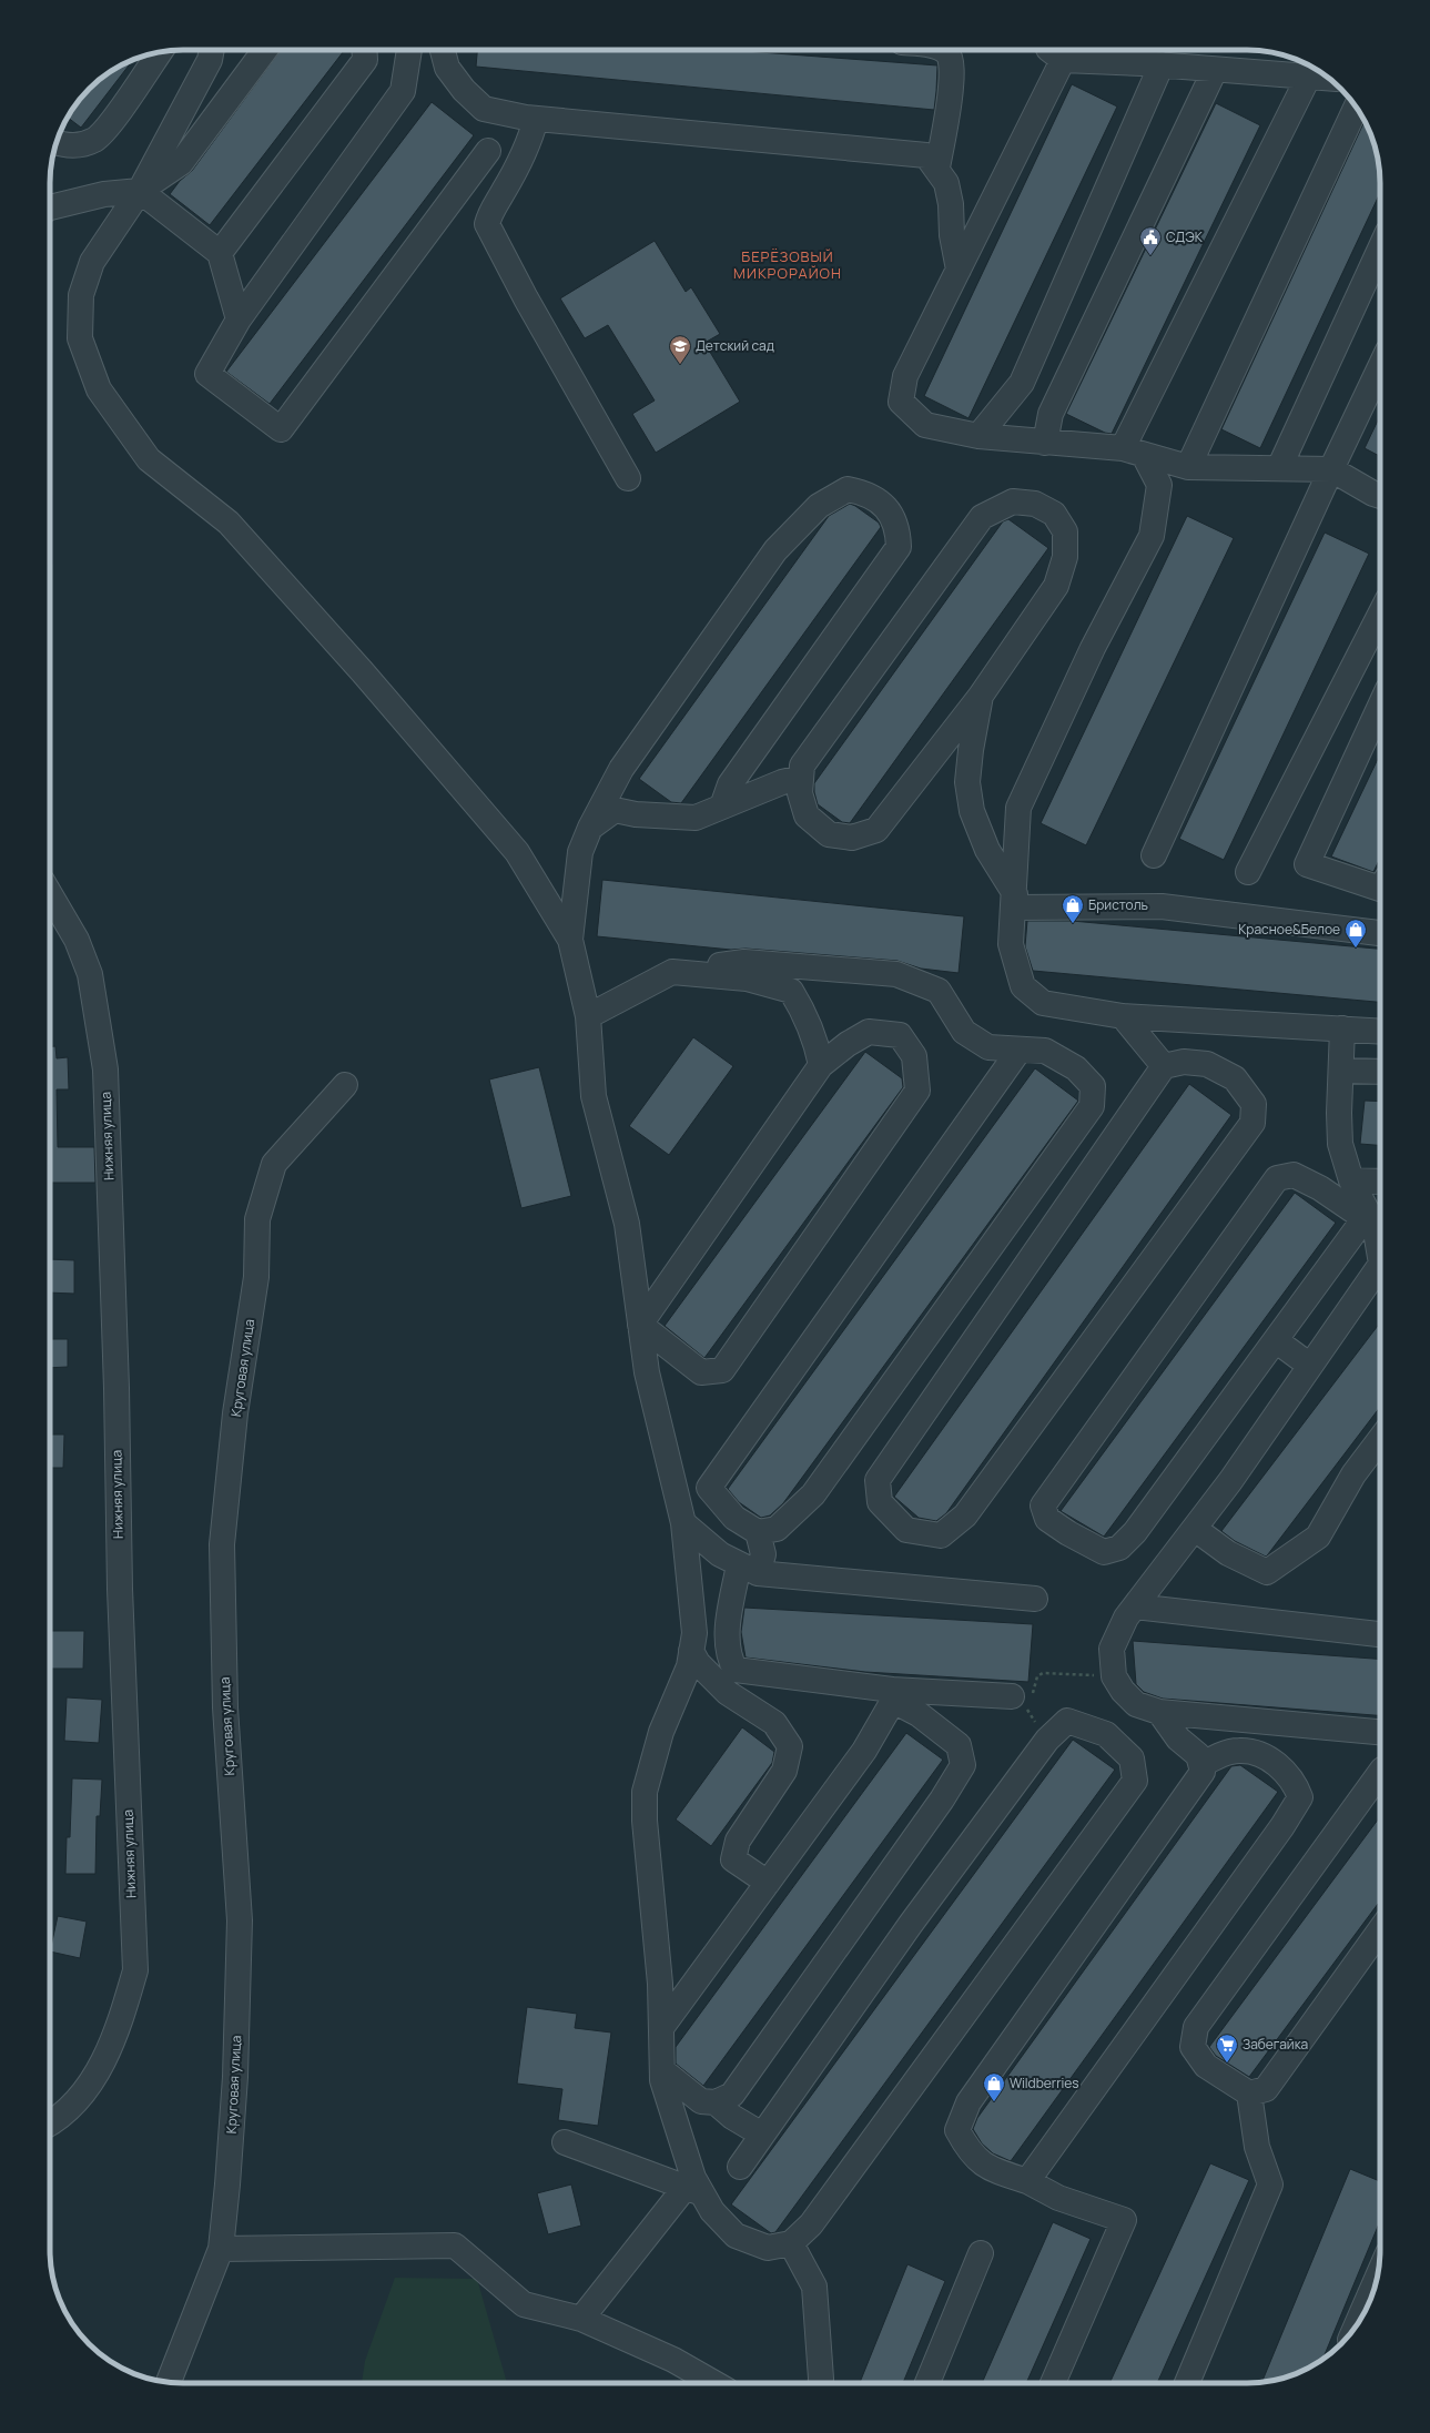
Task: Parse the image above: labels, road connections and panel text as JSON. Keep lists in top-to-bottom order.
{
  "streets": {
    "street": ["Нижняя улица", "Круговая улица"]
  },
  "districts": ["БЕРЁЗОВЫЙ МИКРОРАЙОН"],
  "places": {
    "public building": ["СДЭК"],
    "school or university": ["Детский сад"],
    "shop": ["Бристоль", "Красное&Белое", "Wildberries"],
    "supermarket": ["Забегайка"]
  }
}
